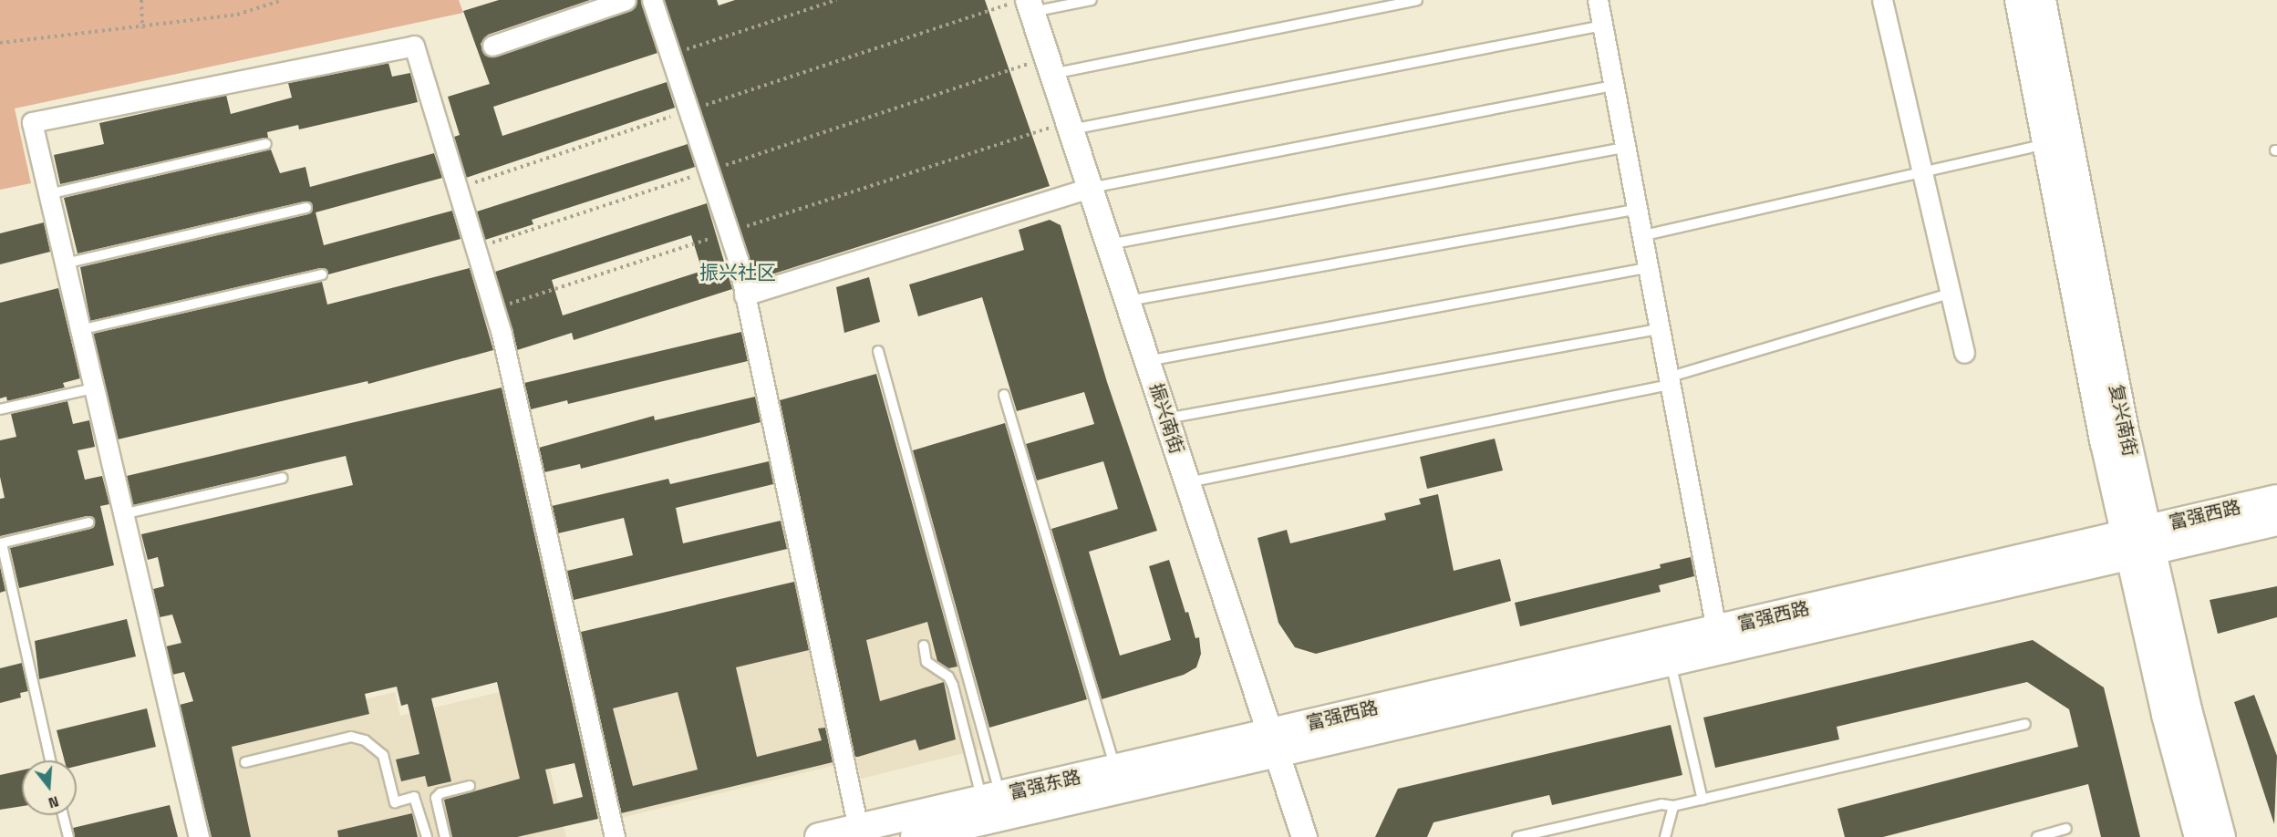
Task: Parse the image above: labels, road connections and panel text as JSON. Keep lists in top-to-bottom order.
{
  "streets": {
    "main road": ["复兴南街", "富强西路", "富强东路"],
    "street": ["振兴南街"]
  },
  "crossings": [
    ["振兴南街", "富强西路"],
    ["振兴南街", "富强东路"],
    ["复兴南街", "富强西路"],
    ["富强西路", "富强东路"]
  ],
  "districts": ["振兴社区"],
  "north": "bottom"
}
